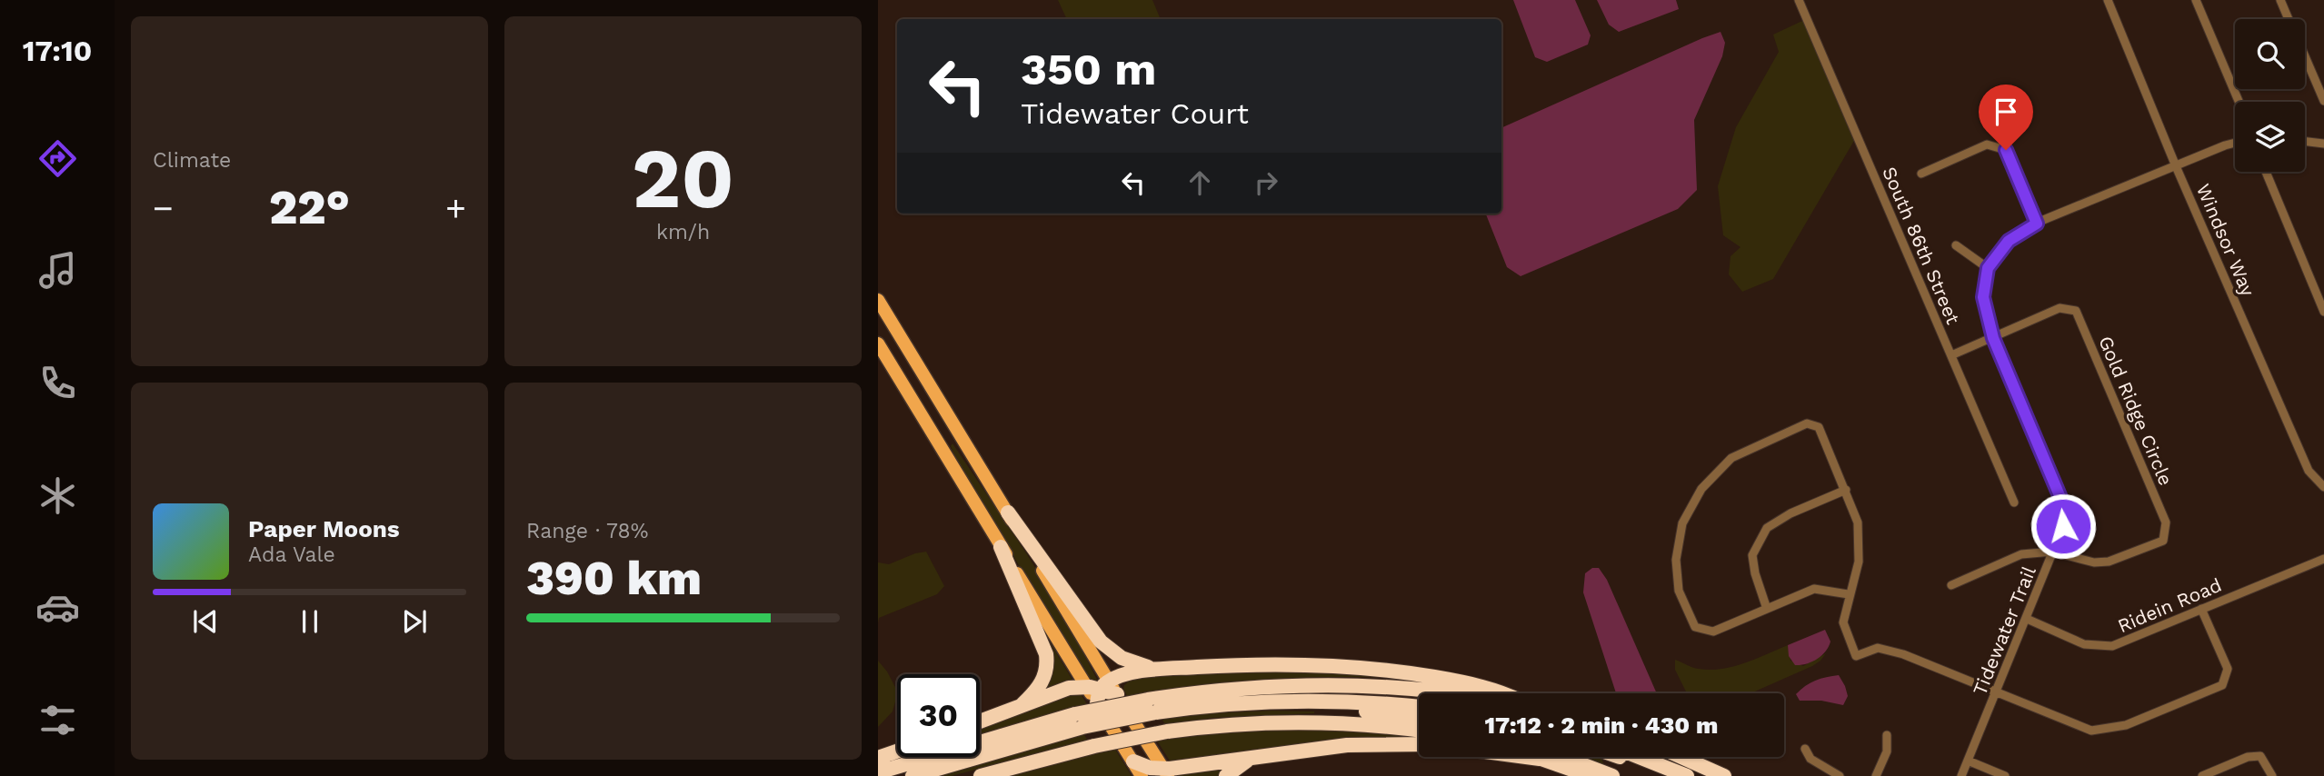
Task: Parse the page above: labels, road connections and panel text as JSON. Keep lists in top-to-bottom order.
{
  "streets": {
    "street": [
      "Windsor Way",
      "South 86th Street",
      "Gold Ridge Circle",
      "Ridein Road",
      "Tidewater Trail"
    ]
  },
  "crossings": [
    ["South 86th Street", "Gold Ridge Circle"],
    ["Gold Ridge Circle", "Tidewater Trail"],
    ["Ridein Road", "Tidewater Trail"]
  ],
  "page": {
    "tabs": "17:10",
    "tile": [
      "Climate",
      ["20", "km/h"],
      ["Range · 78%", "390 km"]
    ],
    "turn": ["350 m", "Tidewater Court"],
    "heat": ["−", "22°", "+"],
    "song": ["Paper Moons", "Ada Vale"],
    "limit": "30",
    "trip": "17:12 · 2 min · 430 m"
  }
}
